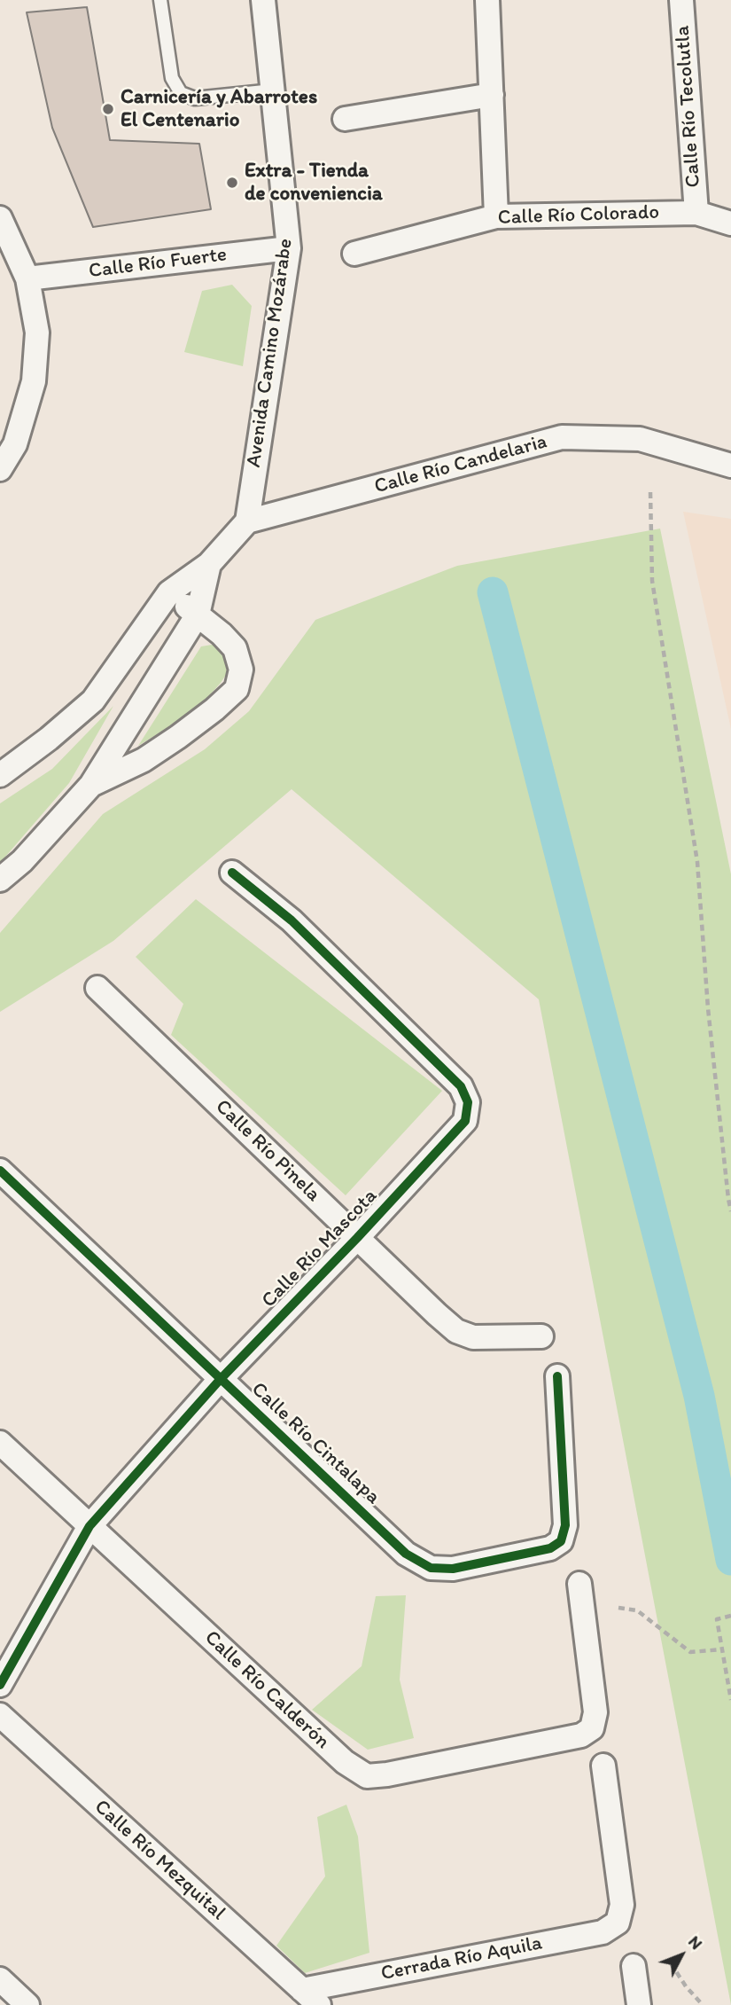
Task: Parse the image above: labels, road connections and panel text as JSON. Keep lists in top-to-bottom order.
{
  "streets": {
    "street": [
      "Calle Río Tecolutla",
      "Calle Río Colorado",
      "Calle Río Fuerte",
      "Avenida Camino Mozárabe",
      "Calle Río Candelaria",
      "Calle Río Pinela",
      "Calle Río Mascota",
      "Calle Río Cintalapa",
      "Calle Río Calderón",
      "Calle Río Mezquital",
      "Cerrada Río Aquila"
    ]
  },
  "crossings": [
    ["Calle Río Tecolutla", "Calle Río Colorado"],
    ["Calle Río Fuerte", "Avenida Camino Mozárabe"],
    ["Avenida Camino Mozárabe", "Calle Río Candelaria"],
    ["Calle Río Pinela", "Calle Río Mascota"],
    ["Calle Río Mascota", "Calle Río Cintalapa"],
    ["Calle Río Mascota", "Calle Río Calderón"],
    ["Calle Río Mezquital", "Cerrada Río Aquila"]
  ],
  "places": ["Carnicería y Abarrotes El Centenario", "Extra - Tienda de conveniencia"],
  "north": "top right"
}
